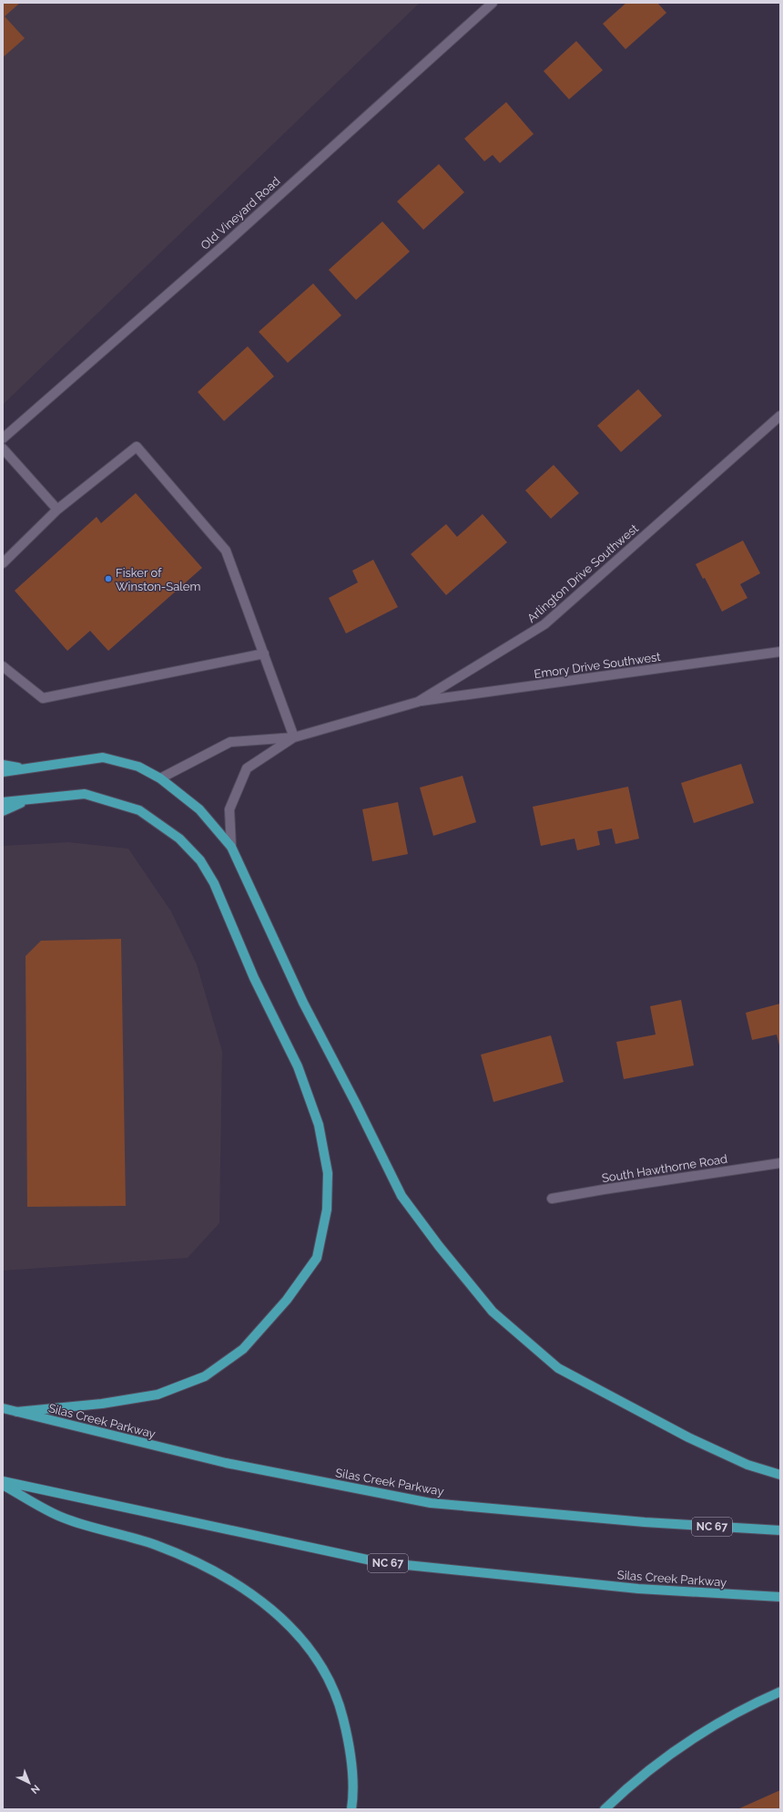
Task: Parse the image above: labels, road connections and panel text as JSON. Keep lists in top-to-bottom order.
{
  "streets": {
    "main road": ["Silas Creek Parkway", "NC 67"],
    "street": [
      "Old Vineyard Road",
      "Arlington Drive Southwest",
      "Emory Drive Southwest",
      "South Hawthorne Road"
    ]
  },
  "crossings": [
    ["Arlington Drive Southwest", "Emory Drive Southwest"]
  ],
  "places": ["Fisker of Winston-Salem"],
  "north": "bottom right"
}
